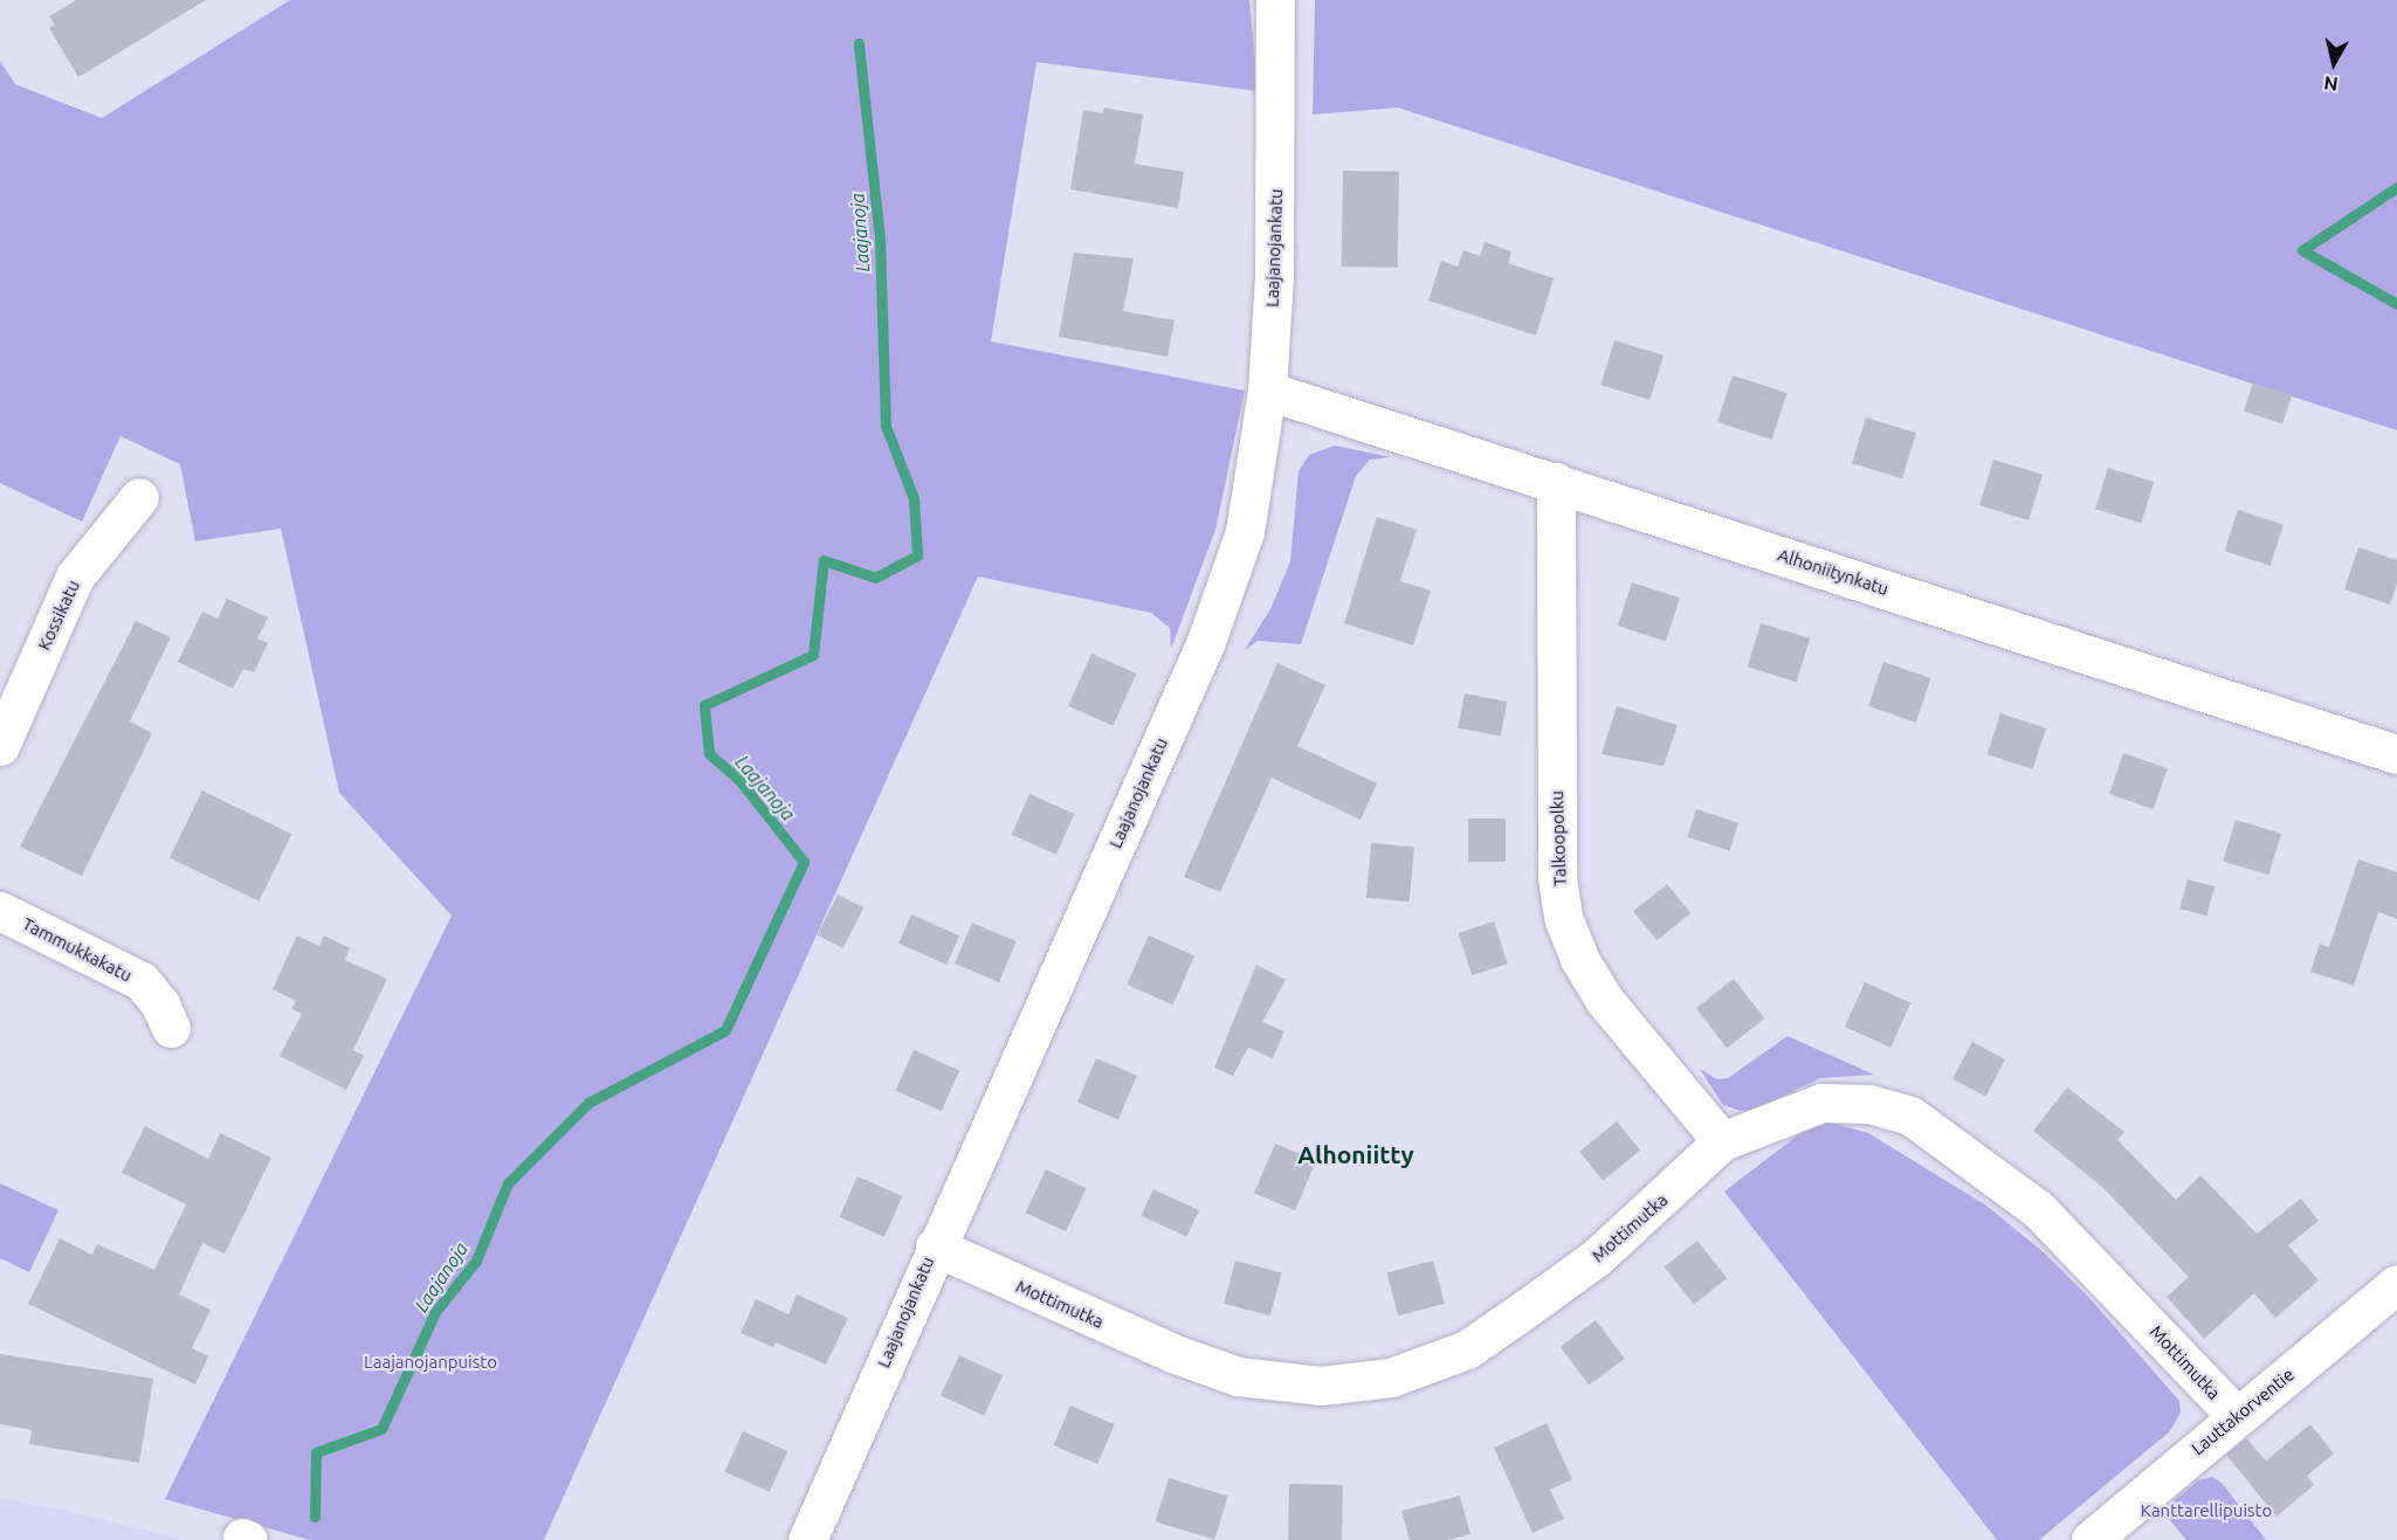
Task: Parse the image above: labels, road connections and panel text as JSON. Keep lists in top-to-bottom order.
{
  "streets": {
    "street": [
      "Laajanojankatu",
      "Alhoniitynkatu",
      "Kossikatu",
      "Talkoopolku",
      "Tammukkakatu",
      "Mottimutka",
      "Lauttakorventie"
    ]
  },
  "crossings": [
    ["Laajanojankatu", "Alhoniitynkatu"],
    ["Laajanojankatu", "Mottimutka"],
    ["Alhoniitynkatu", "Talkoopolku"],
    ["Talkoopolku", "Mottimutka"],
    ["Mottimutka", "Lauttakorventie"]
  ],
  "districts": ["Alhoniitty"],
  "water": ["Laajanoja"],
  "parks": ["Laajanojanpuisto", "Kanttarellipuisto"],
  "north": "bottom"
}
